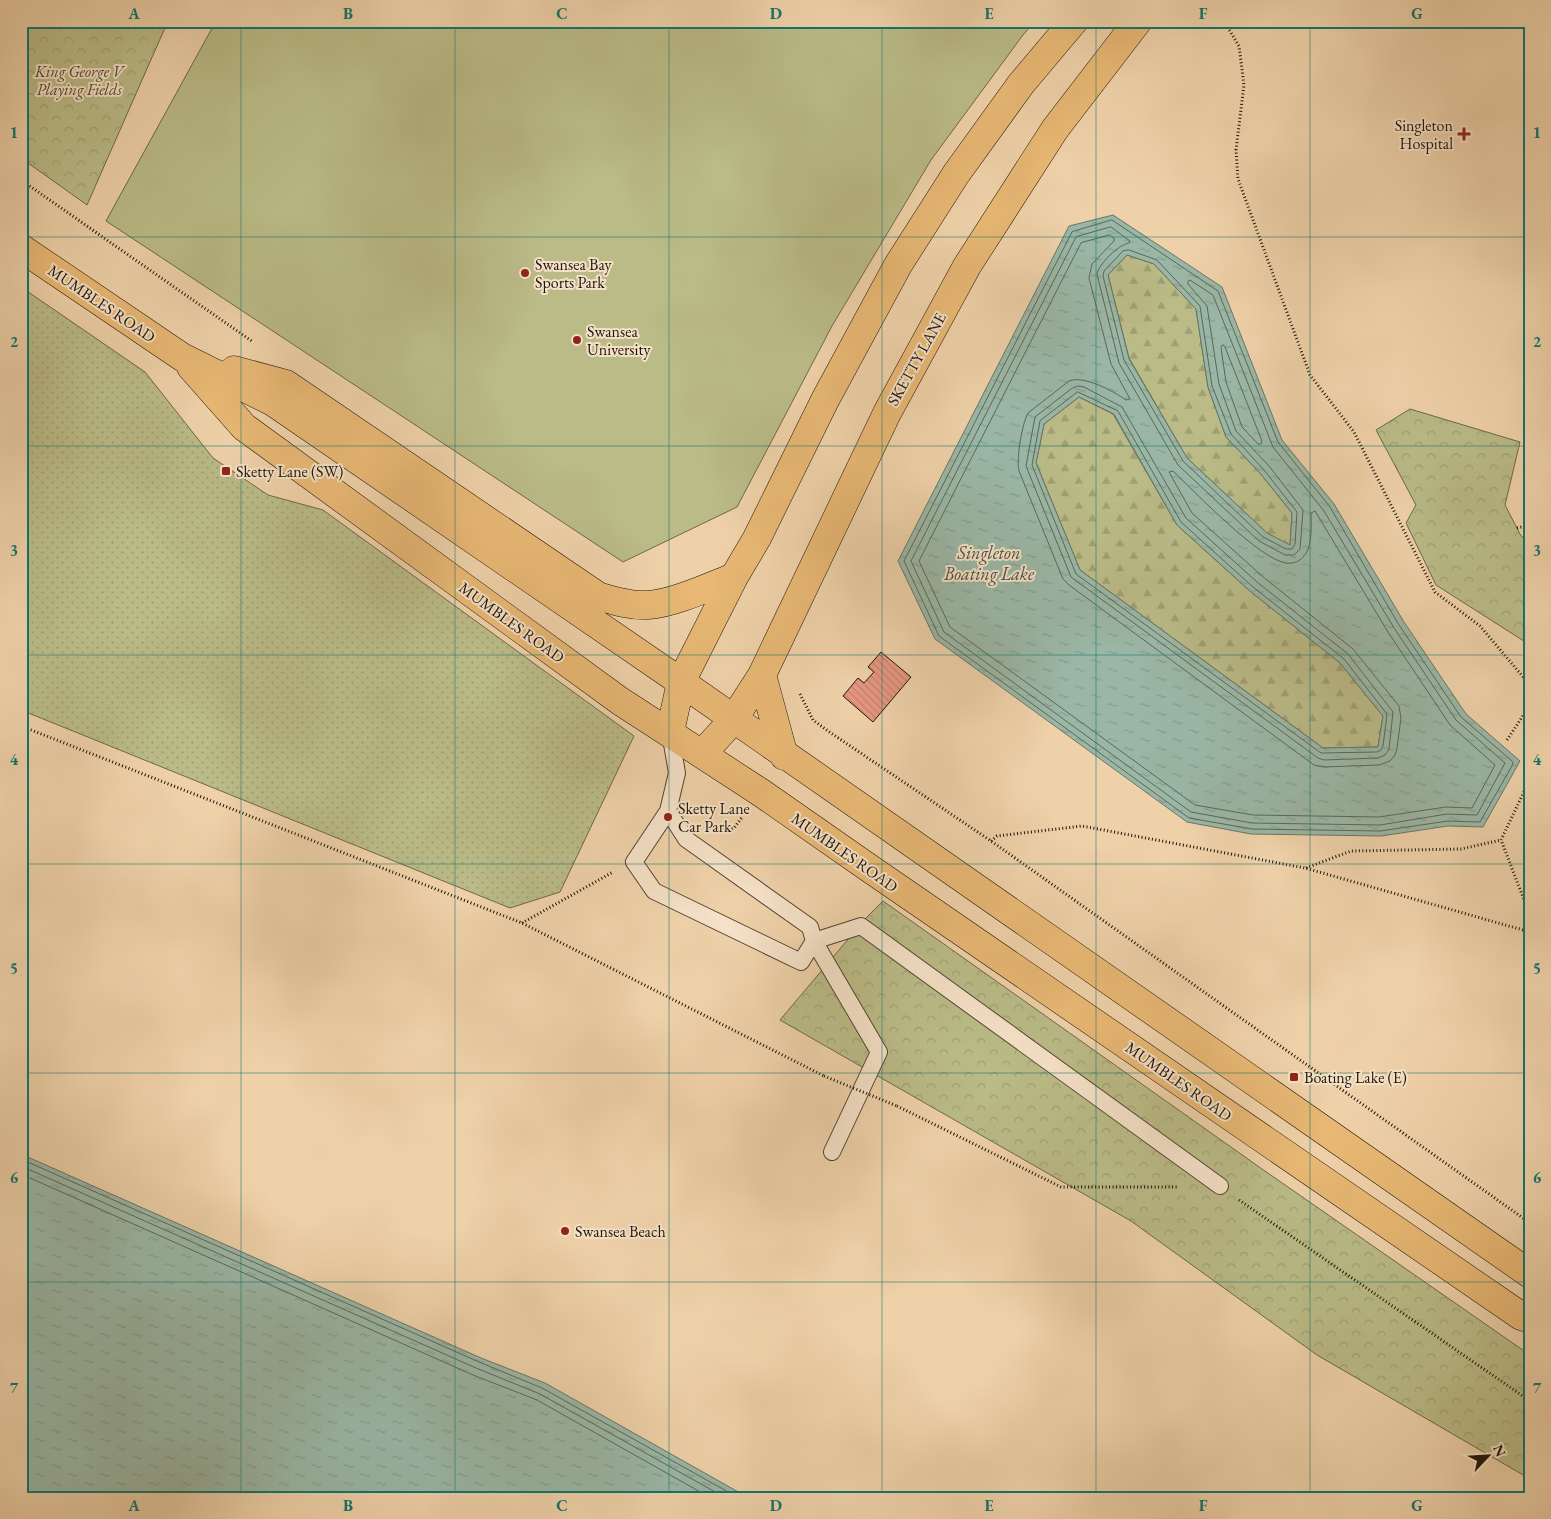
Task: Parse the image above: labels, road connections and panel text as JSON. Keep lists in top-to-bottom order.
{
  "streets": {
    "main road": ["MUMBLES ROAD", "SKETTY LANE"]
  },
  "crossings": [
    ["MUMBLES ROAD", "SKETTY LANE"]
  ],
  "water": ["Singleton Boating Lake"],
  "parks": ["King George V Playing Fields"],
  "places": {
    "health": ["Singleton Hospital"],
    "other": [
      "Swansea Bay Sports Park",
      "Swansea University",
      "Sketty Lane Car Park",
      "Swansea Beach"
    ],
    "transit": ["Sketty Lane (SW)", "Boating Lake (E)"]
  },
  "north": "top right",
  "grid": {
    "columns": [
      "A",
      "B",
      "C",
      "D",
      "E",
      "F",
      "G"
    ],
    "rows": [
      "1",
      "2",
      "3",
      "4",
      "5",
      "6",
      "7"
    ]
  }
}
